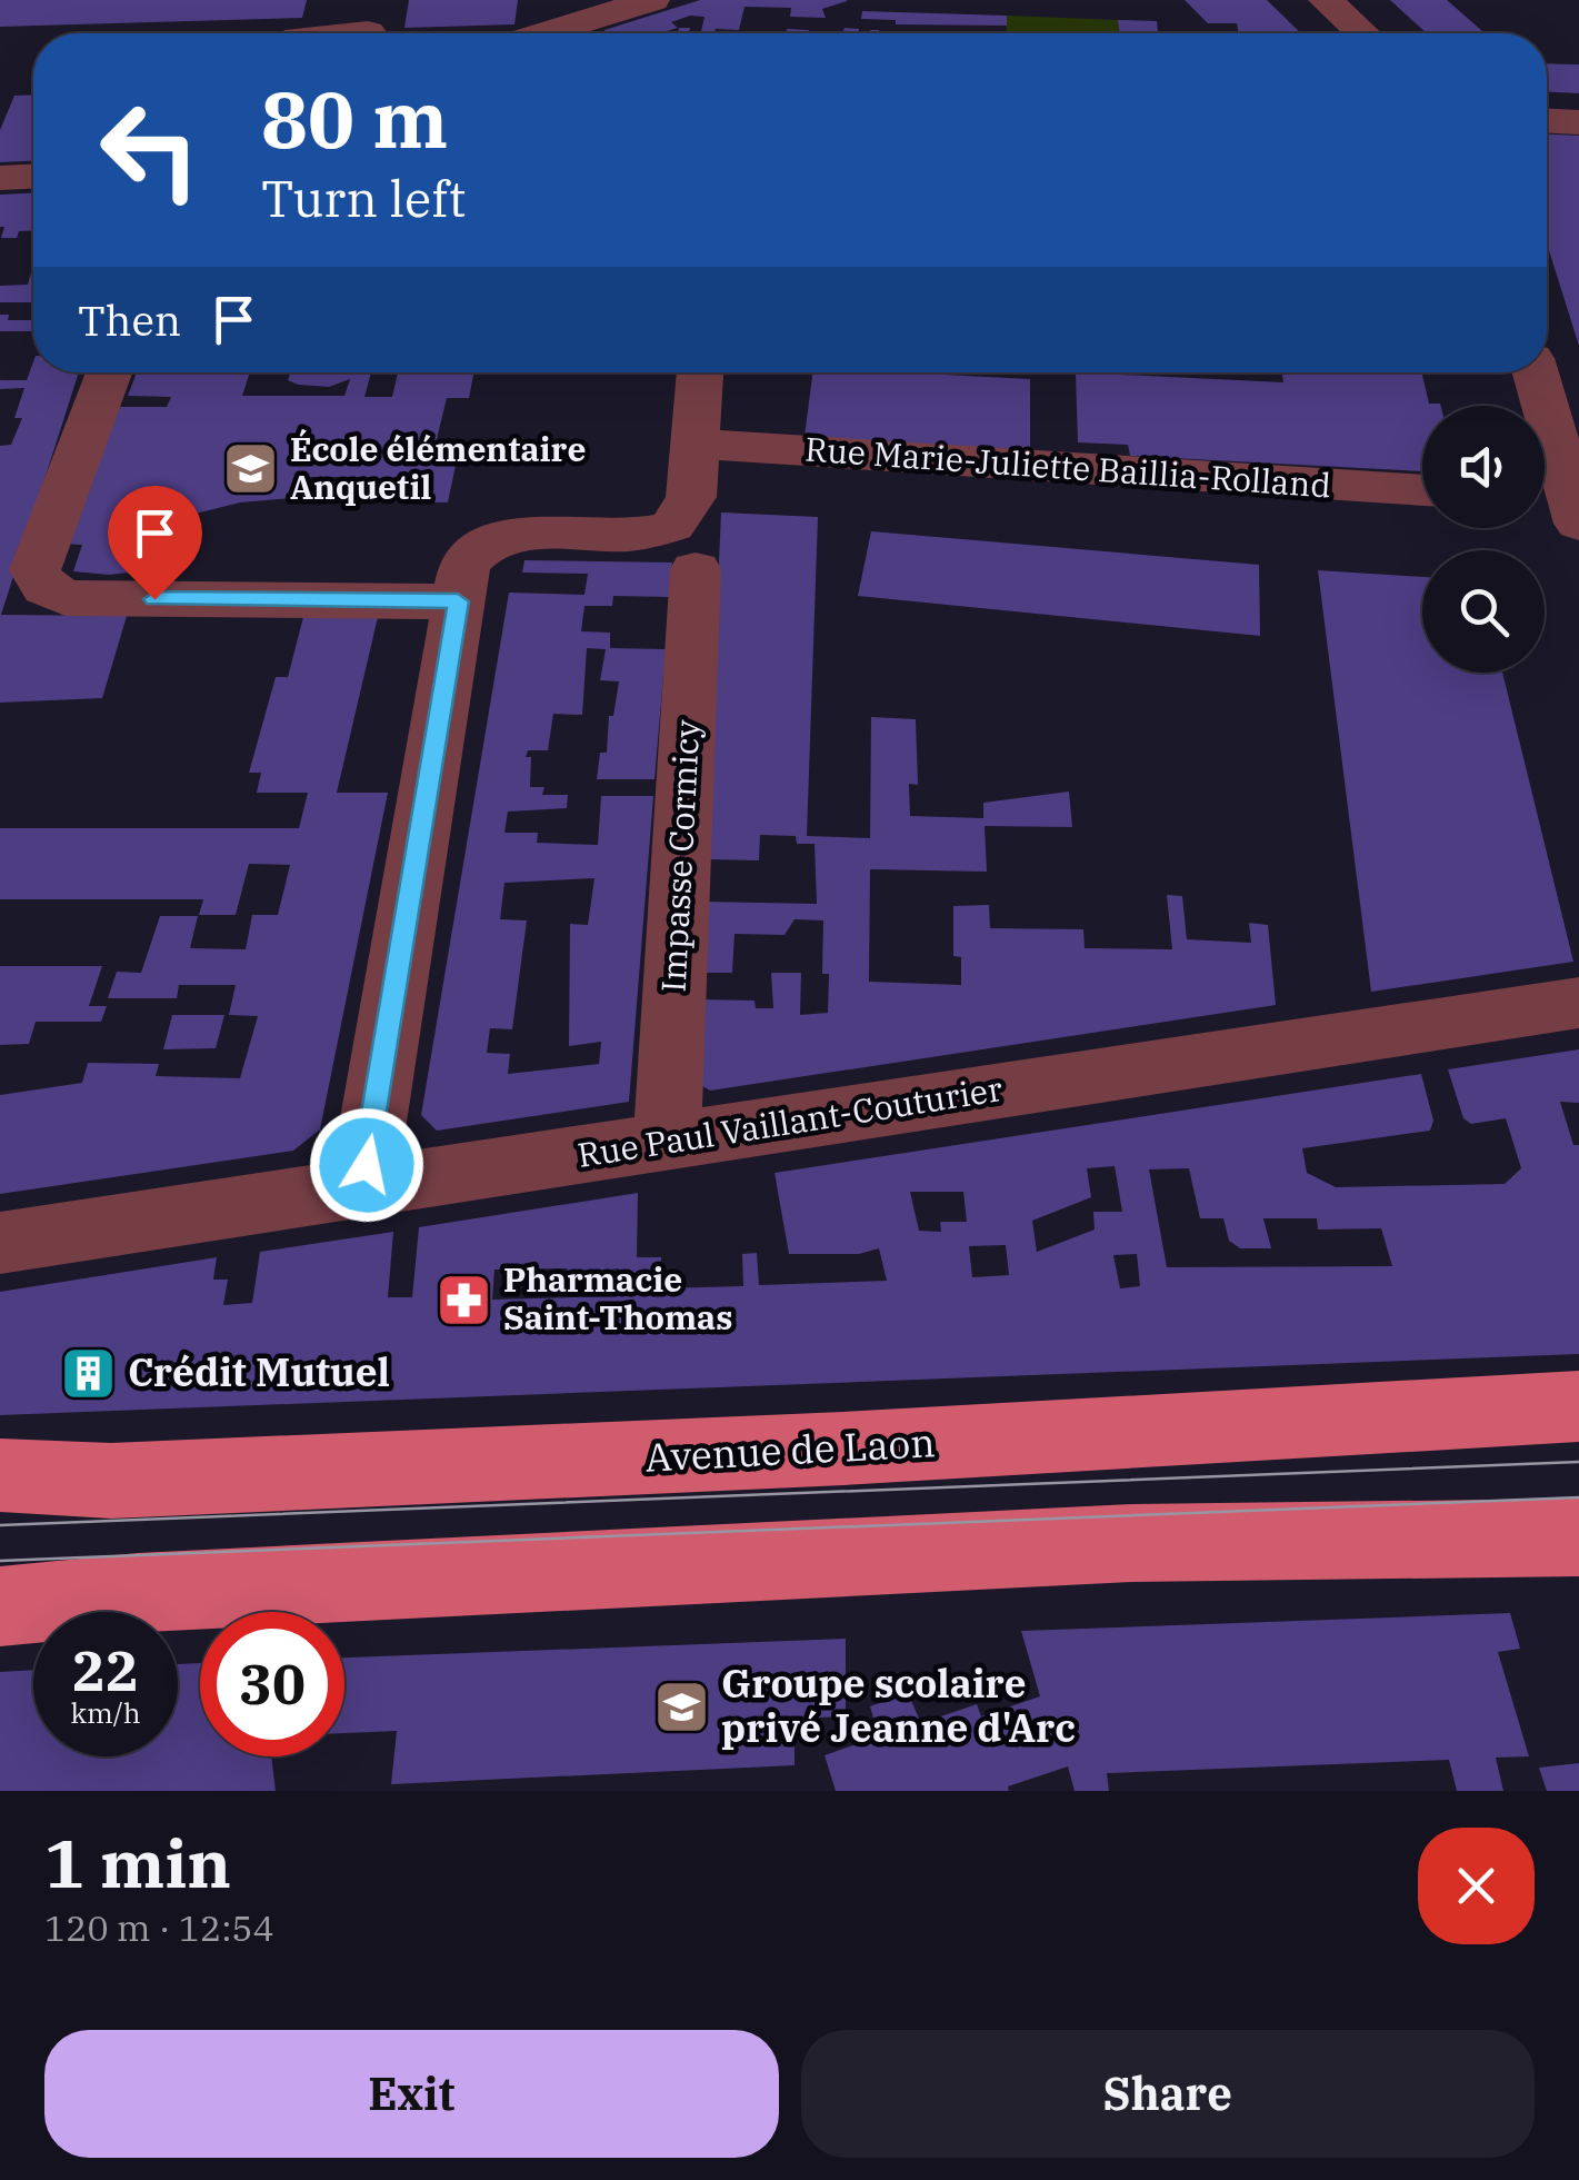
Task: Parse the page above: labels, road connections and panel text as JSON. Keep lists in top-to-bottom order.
{
  "streets": {
    "main road": ["Avenue de Laon"],
    "street": ["Rue Marie-Juliette Baillia-Rolland", "Impasse Cormicy", "Rue Paul Vaillant-Couturier"]
  },
  "crossings": [
    ["Impasse Cormicy", "Rue Paul Vaillant-Couturier"]
  ],
  "places": {
    "school or university": ["École élémentaire Anquetil", "Groupe scolaire privé Jeanne d'Arc"],
    "pharmacy": ["Pharmacie Saint-Thomas"],
    "building": ["Crédit Mutuel"]
  },
  "page": {
    "turn": ["80 m", "Turn left"],
    "then": "Then",
    "speed": "22 km/h",
    "limit": "30",
    "heading": ["1 min", "120 m · 12:54"],
    "buttons": ["Exit", "Share"]
  }
}
